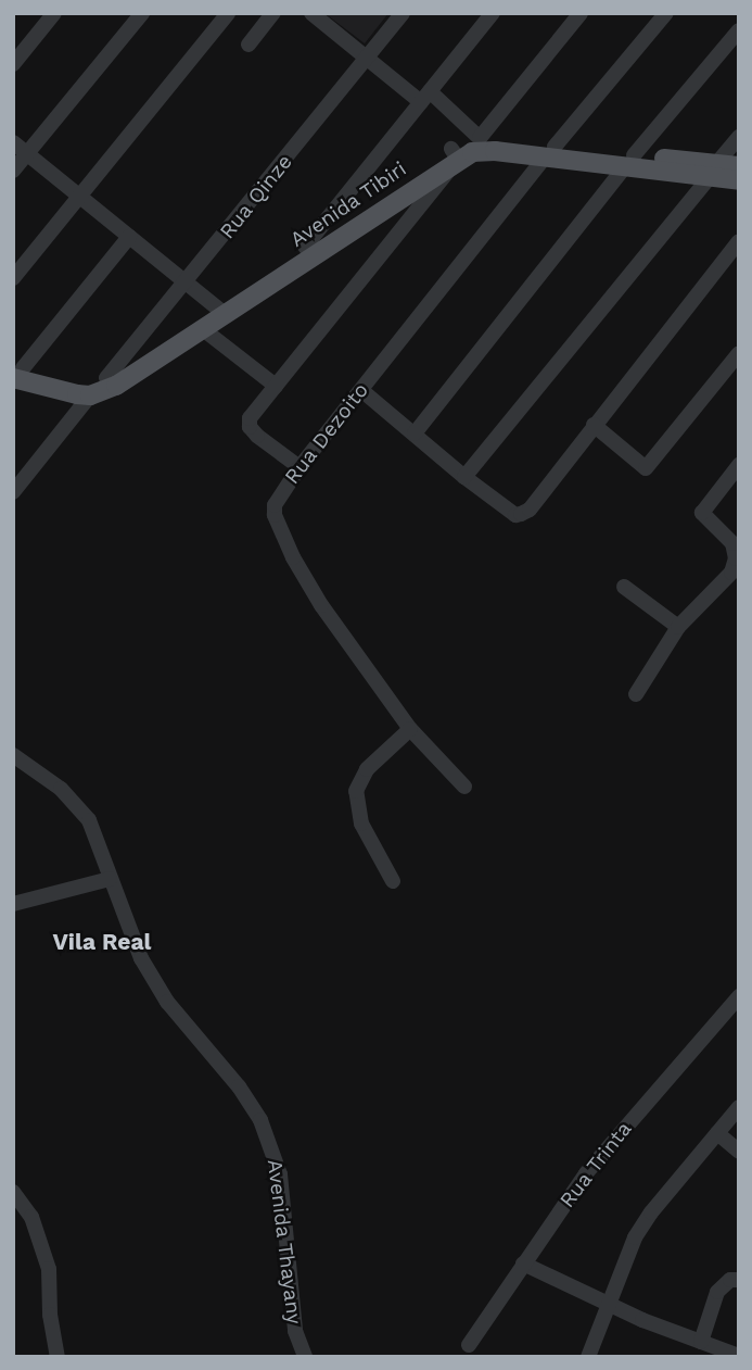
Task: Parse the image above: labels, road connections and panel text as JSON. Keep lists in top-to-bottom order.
{
  "streets": {
    "main road": ["Avenida Tibiri"],
    "street": [
      "Rua Qinze",
      "Rua Dezoito",
      "Rua Trinta",
      "Avenida Thayany"
    ]
  },
  "crossings": [
    ["Rua Qinze", "Avenida Tibiri"],
    ["Avenida Tibiri", "Rua Dezoito"]
  ],
  "districts": ["Vila Real"]
}
